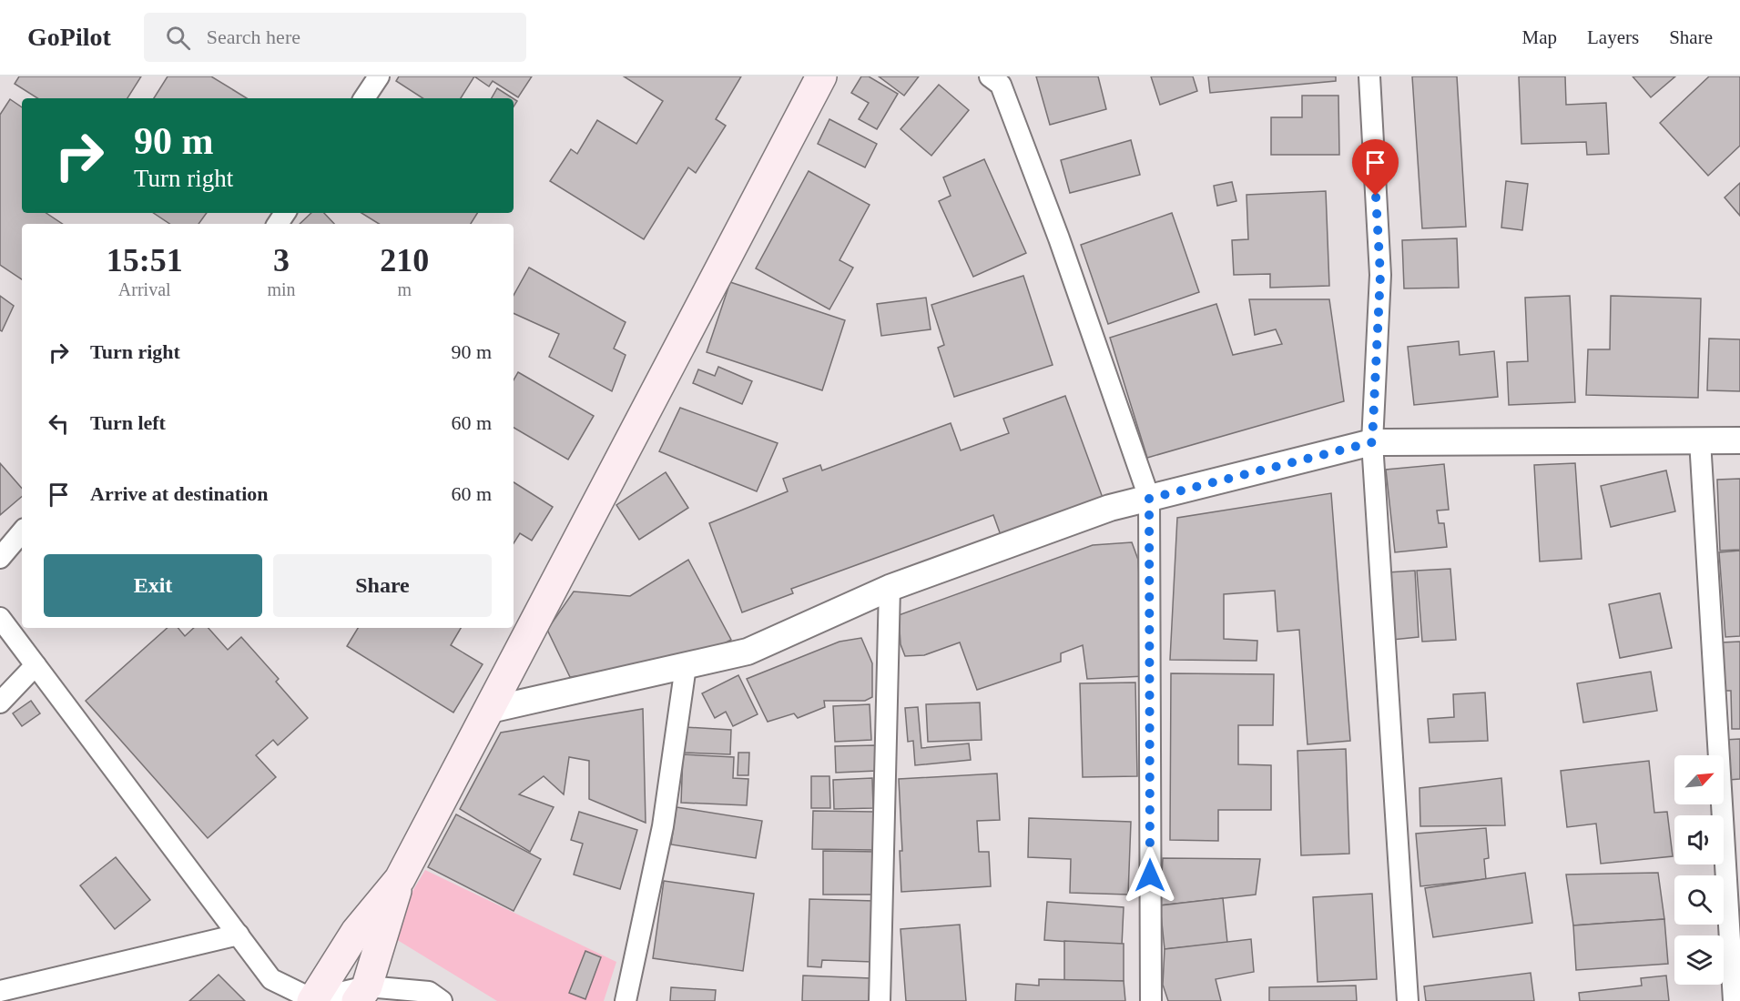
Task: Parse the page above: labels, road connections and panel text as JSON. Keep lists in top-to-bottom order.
{
  "north": "top right",
  "page": {
    "header": "GoPilot",
    "search": "Search here",
    "nav": ["Map", "Layers", "Share"],
    "turn": ["90 m", "Turn right"],
    "eta": [
      "15:51",
      "Arrival",
      "3",
      "min",
      "210",
      "m"
    ],
    "list": [
      {
        "name": "Turn right",
        "value": "90 m"
      },
      {
        "name": "Turn left",
        "value": "60 m"
      },
      {
        "name": "Arrive at destination",
        "value": "60 m"
      }
    ],
    "buttons": ["Exit", "Share"]
  }
}
